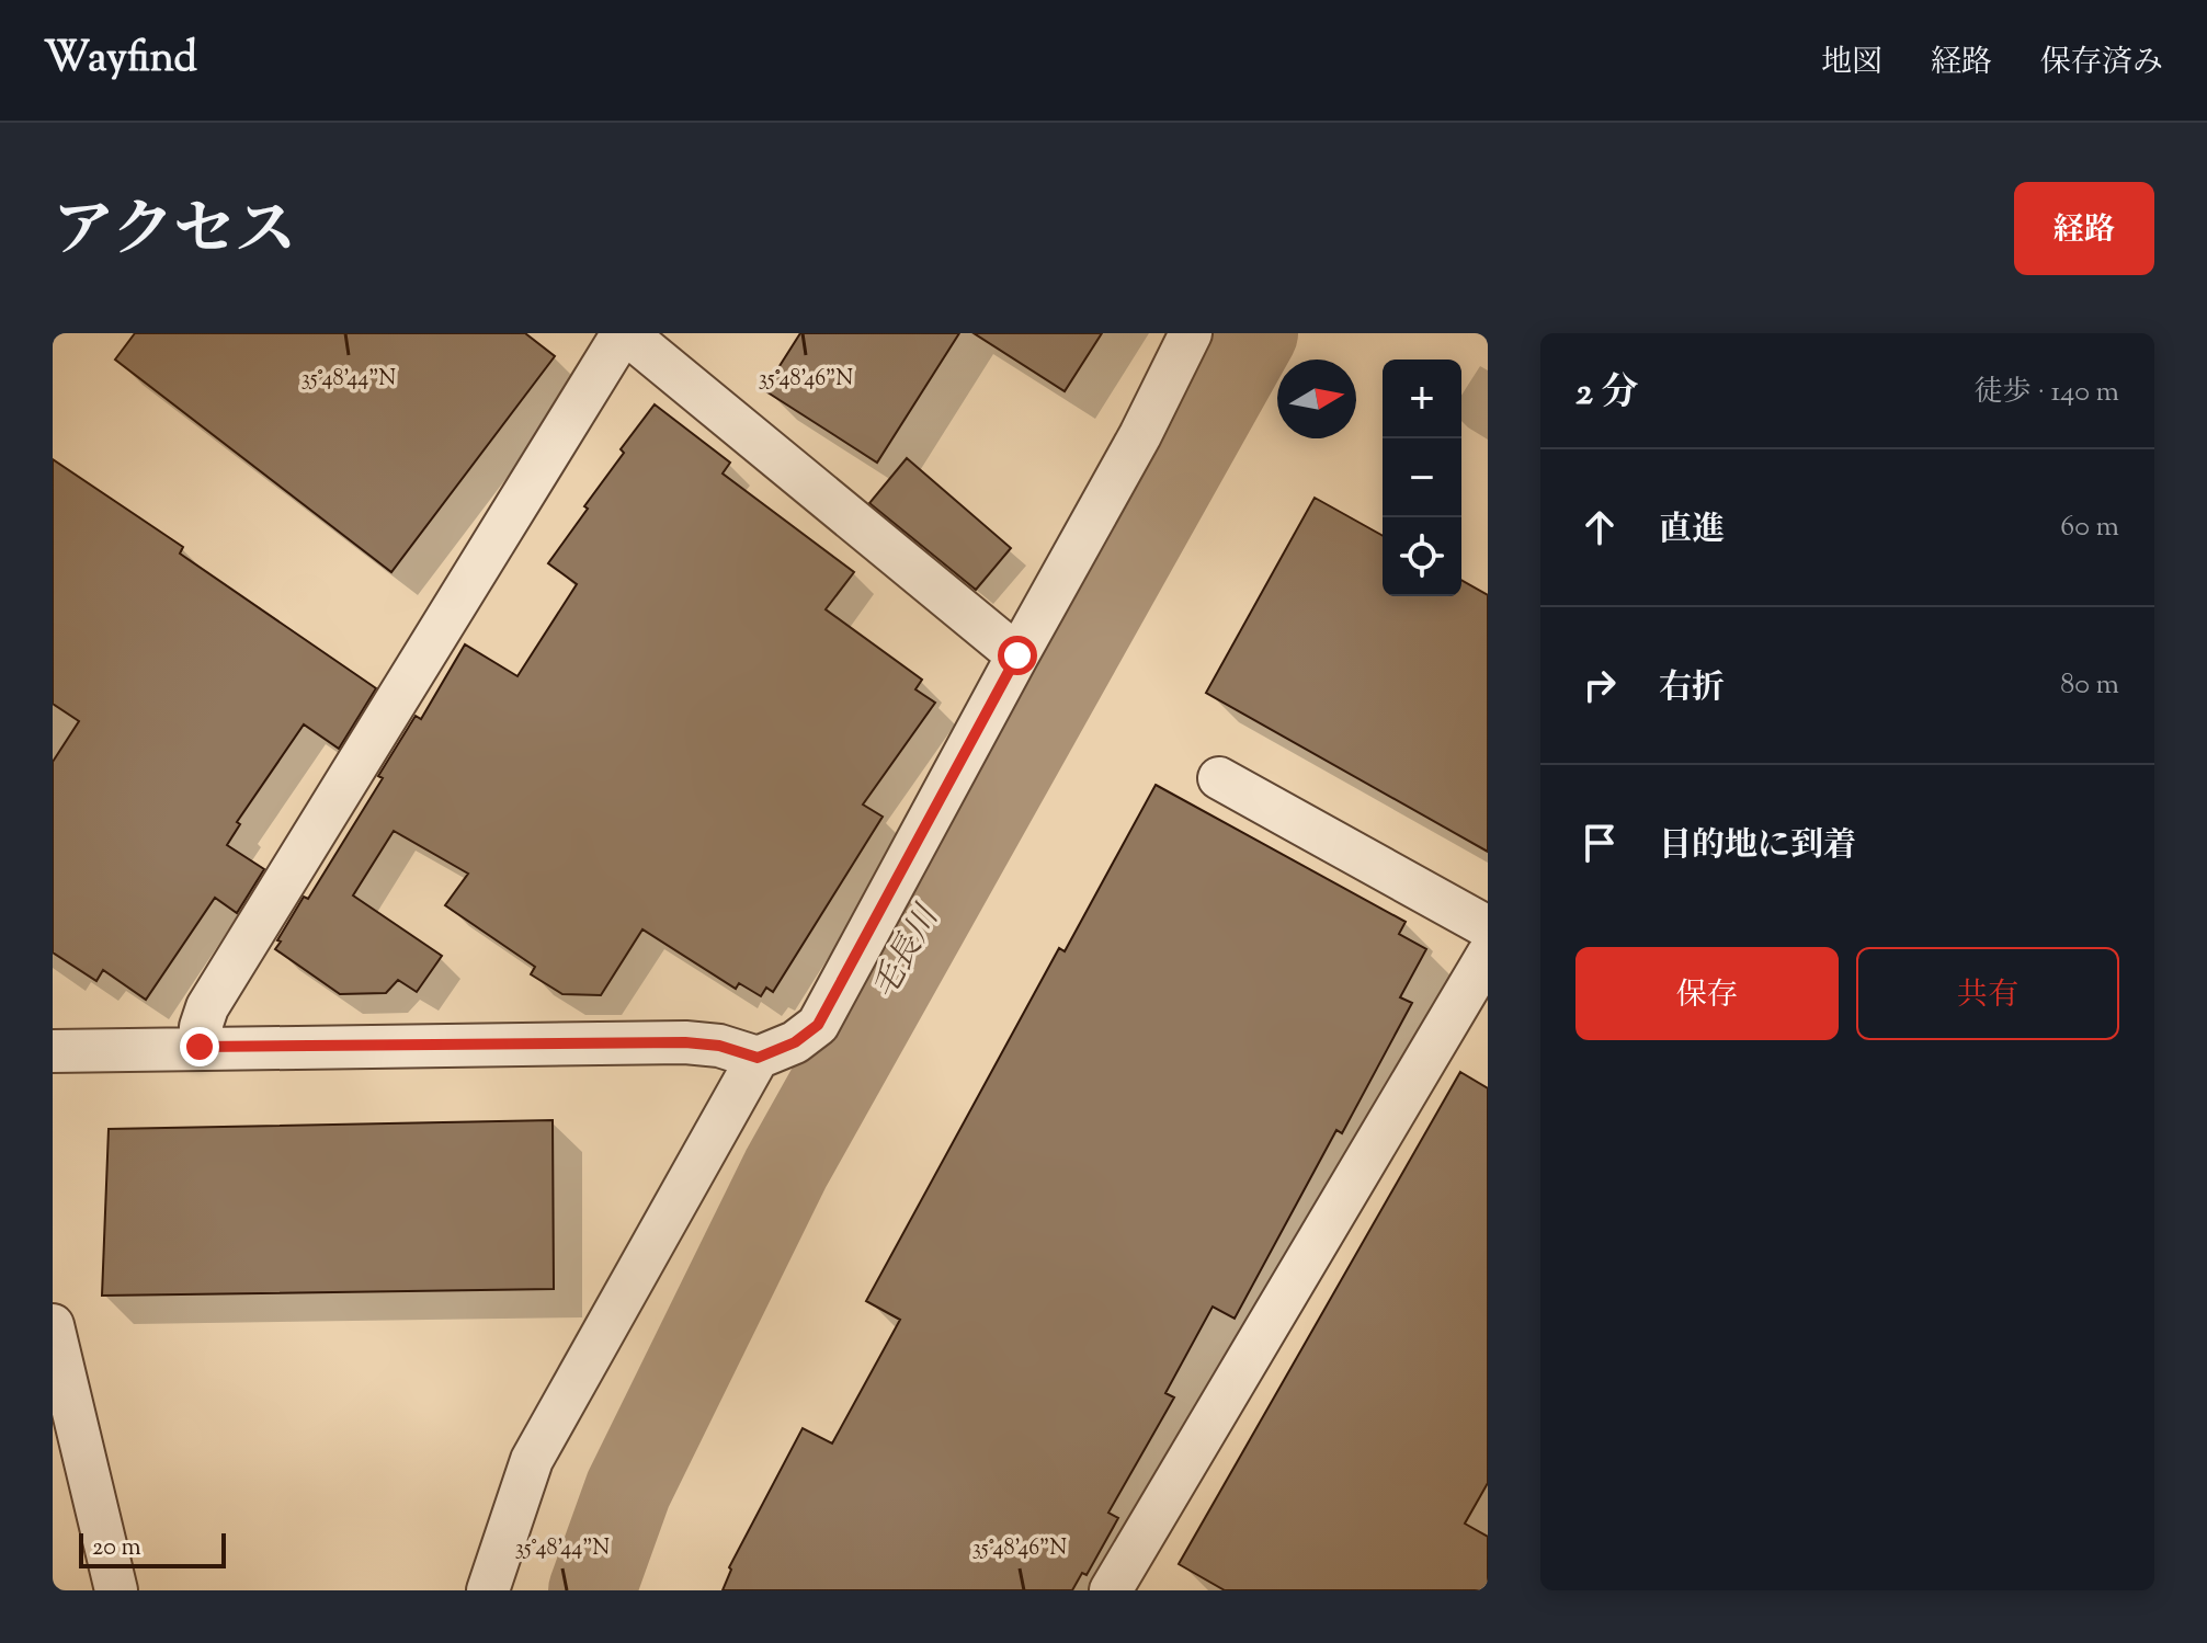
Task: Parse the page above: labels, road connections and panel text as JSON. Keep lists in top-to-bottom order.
{
  "water": ["毛長川"],
  "scale_bar": "20 m",
  "north": "right",
  "page": {
    "header": "Wayfind",
    "nav": ["地図", "経路", "保存済み"],
    "title": "アクセス",
    "buttons": [
      "経路",
      ["保存", "共有"]
    ],
    "heading": ["2 分", "徒歩 · 140 m"],
    "map_buttons": ["+", "−"],
    "list": [
      ["直進", "60 m"],
      ["右折", "80 m"],
      "目的地に到着"
    ],
    "scale": "20 m"
  },
  "coordinates": ["35°48'44\"N", "35°48'46\"N"]
}
